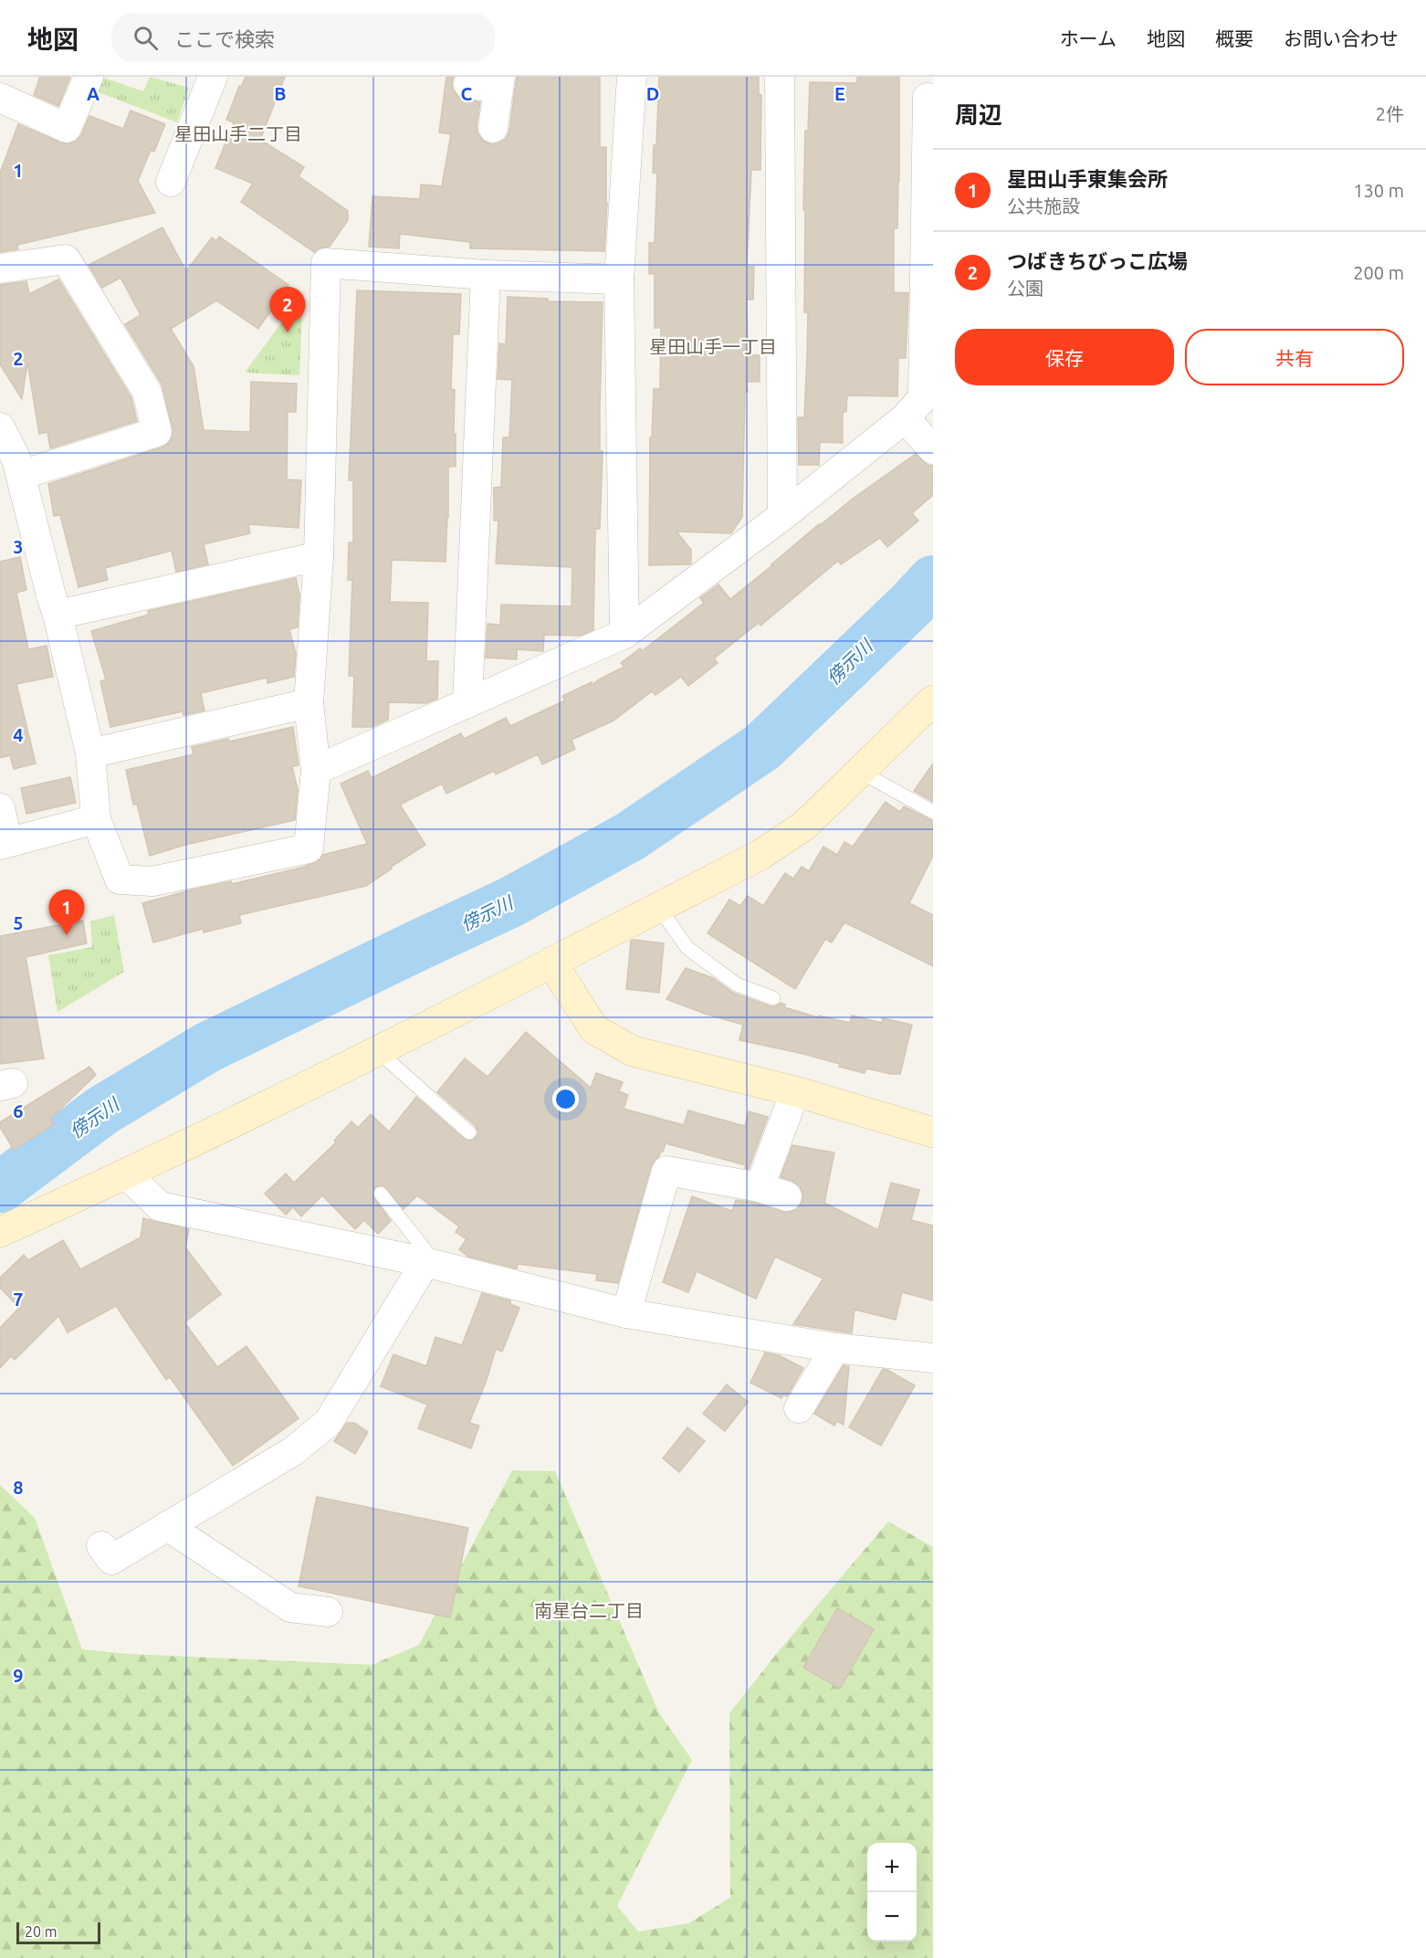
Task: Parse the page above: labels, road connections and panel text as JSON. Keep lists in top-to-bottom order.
{
  "districts": ["星田山手二丁目", "星田山手一丁目", "南星台二丁目"],
  "water": ["傍示川"],
  "scale_bar": "20 m",
  "page": {
    "header": "地図",
    "search": "ここで検索",
    "nav": [
      "ホーム",
      "地図",
      "概要",
      "お問い合わせ"
    ],
    "heading": ["周辺", "2件"],
    "list": [
      {
        "mark": "1",
        "name": "星田山手東集会所",
        "note": "公共施設",
        "value": "130 m"
      },
      {
        "mark": "2",
        "name": "つばきちびっこ広場",
        "note": "公園",
        "value": "200 m"
      }
    ],
    "pins": ["2", "1"],
    "buttons": ["保存", "共有"],
    "map_buttons": ["+", "−"],
    "scale": "20 m"
  },
  "grid": {
    "columns": [
      "A",
      "B",
      "C",
      "D",
      "E"
    ],
    "rows": [
      "1",
      "2",
      "3",
      "4",
      "5",
      "6",
      "7",
      "8",
      "9"
    ]
  }
}
